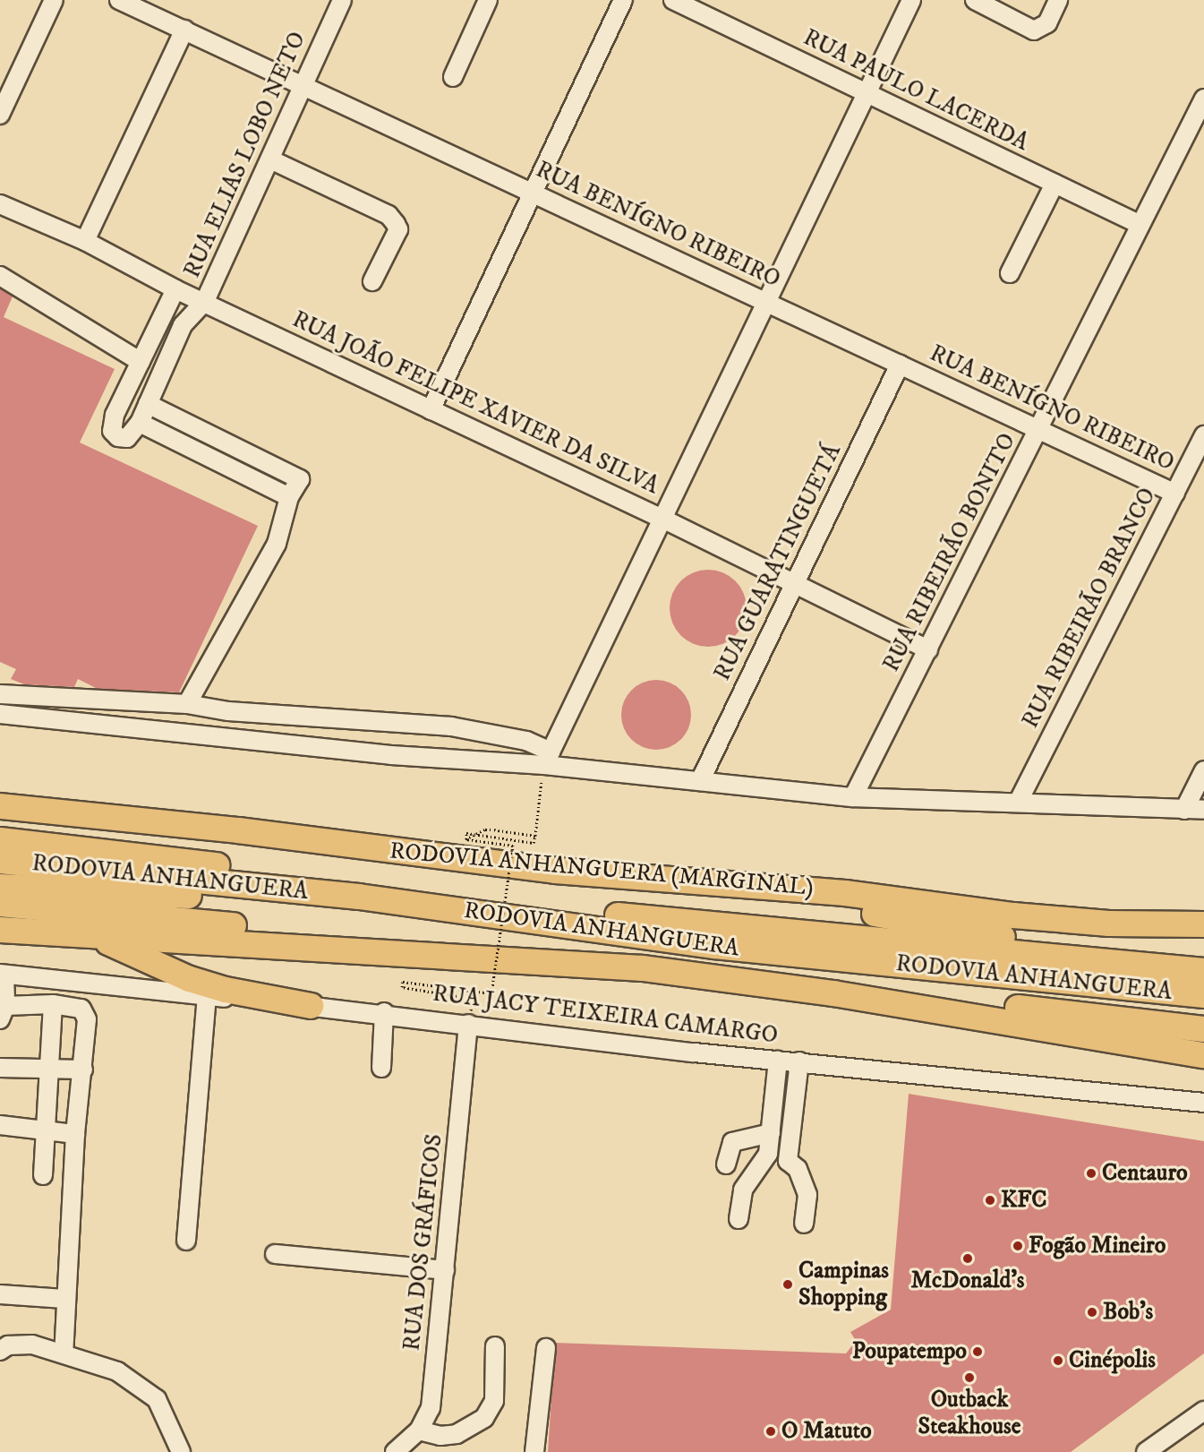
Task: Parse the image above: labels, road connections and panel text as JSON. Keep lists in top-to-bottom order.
{
  "streets": {
    "highway": ["RODOVIA ANHANGUERA (MARGINAL)", "RODOVIA ANHANGUERA"],
    "street": [
      "RUA PAULO LACERDA",
      "RUA ELIAS LOBO NETO",
      "RUA BENÍGNO RIBEIRO",
      "RUA JOÃO FELIPE XAVIER DA SILVA",
      "RUA RIBEIRÃO BONITO",
      "RUA GUARATINGUETÁ",
      "RUA RIBEIRÃO BRANCO",
      "RUA JACY TEIXEIRA CAMARGO",
      "RUA DOS GRÁFICOS"
    ]
  },
  "crossings": [
    ["RUA PAULO LACERDA", "RUA RIBEIRÃO BONITO"],
    ["RUA ELIAS LOBO NETO", "RUA BENÍGNO RIBEIRO"],
    ["RUA ELIAS LOBO NETO", "RUA JOÃO FELIPE XAVIER DA SILVA"],
    ["RUA BENÍGNO RIBEIRO", "RUA RIBEIRÃO BONITO"],
    ["RUA BENÍGNO RIBEIRO", "RUA GUARATINGUETÁ"],
    ["RUA BENÍGNO RIBEIRO", "RUA RIBEIRÃO BRANCO"],
    ["RUA JOÃO FELIPE XAVIER DA SILVA", "RUA RIBEIRÃO BONITO"],
    ["RUA JOÃO FELIPE XAVIER DA SILVA", "RUA GUARATINGUETÁ"],
    ["RUA JACY TEIXEIRA CAMARGO", "RUA DOS GRÁFICOS"]
  ],
  "places": [
    "Centauro",
    "KFC",
    "Fogão Mineiro",
    "McDonald's",
    "Campinas Shopping",
    "Bob's",
    "Poupatempo",
    "Cinépolis",
    "Outback Steakhouse",
    "O Matuto"
  ]
}
